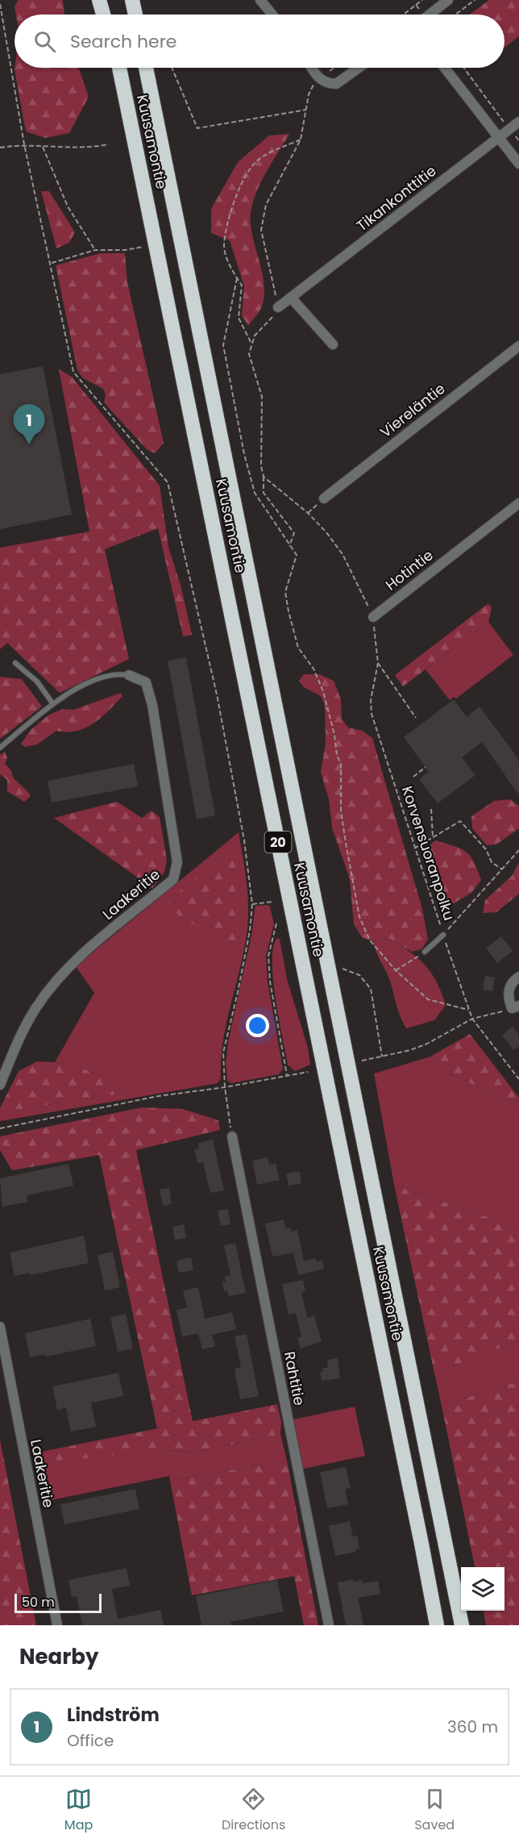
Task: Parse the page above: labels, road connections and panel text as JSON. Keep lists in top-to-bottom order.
{
  "streets": {
    "highway": ["Kuusamontie", "20"],
    "street": [
      "Tikankonttitie",
      "Viereläntie",
      "Hotintie",
      "Laakeritie",
      "Rahtitie"
    ],
    "path": ["Korvensuoranpolku"]
  },
  "crossings": [
    ["Hotintie", "Korvensuoranpolku"]
  ],
  "scale_bar": "50 m",
  "page": {
    "search": "Search here",
    "pins": "1",
    "scale": "50 m",
    "heading": "Nearby",
    "list": [
      {
        "mark": "1",
        "name": "Lindström",
        "note": "Office",
        "value": "360 m"
      }
    ],
    "nav": ["Map", "Directions", "Saved"]
  }
}
